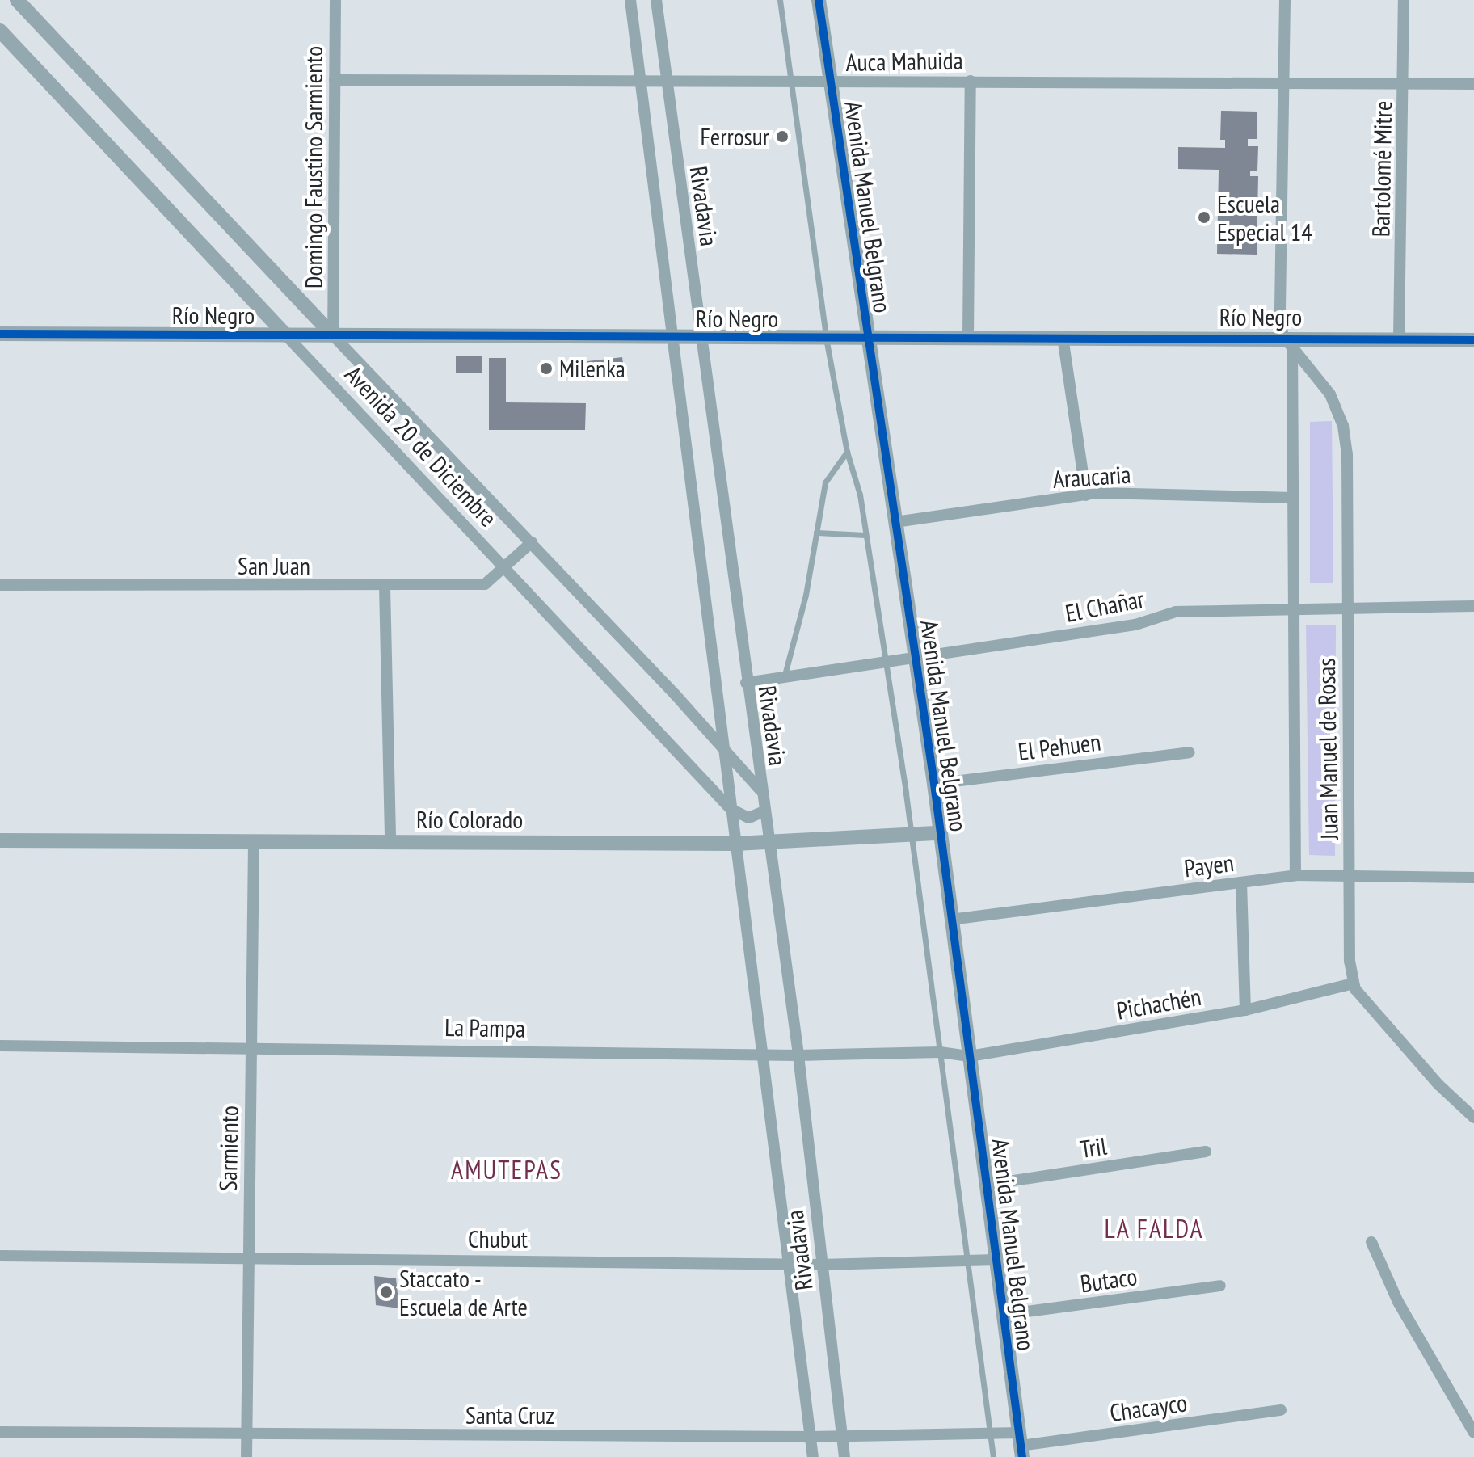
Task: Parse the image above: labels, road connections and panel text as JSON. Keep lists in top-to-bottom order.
{
  "streets": {
    "street": [
      "Auca Mahuida",
      "Domingo Faustino Sarmiento",
      "Bartolomé Mitre",
      "Rivadavia",
      "Avenida Manuel Belgrano",
      "Río Negro",
      "Avenida 20 de Diciembre",
      "Araucaria",
      "San Juan",
      "El Chañar",
      "El Pehuen",
      "Juan Manuel de Rosas",
      "Río Colorado",
      "Payen",
      "Pichachén",
      "La Pampa",
      "Tril",
      "Sarmiento",
      "Chubut",
      "Butaco",
      "Chacayco",
      "Santa Cruz"
    ]
  },
  "crossings": [
    ["Auca Mahuida", "Domingo Faustino Sarmiento"],
    ["Auca Mahuida", "Bartolomé Mitre"],
    ["Auca Mahuida", "Rivadavia"],
    ["Auca Mahuida", "Avenida Manuel Belgrano"],
    ["Domingo Faustino Sarmiento", "Río Negro"],
    ["Domingo Faustino Sarmiento", "Avenida 20 de Diciembre"],
    ["Bartolomé Mitre", "Río Negro"],
    ["Rivadavia", "Río Negro"],
    ["Rivadavia", "Avenida 20 de Diciembre"],
    ["Rivadavia", "El Chañar"],
    ["Rivadavia", "Río Colorado"],
    ["Rivadavia", "La Pampa"],
    ["Rivadavia", "Chubut"],
    ["Rivadavia", "Santa Cruz"],
    ["Avenida Manuel Belgrano", "Río Negro"],
    ["Avenida Manuel Belgrano", "Araucaria"],
    ["Avenida Manuel Belgrano", "El Chañar"],
    ["Avenida Manuel Belgrano", "El Pehuen"],
    ["Avenida Manuel Belgrano", "Río Colorado"],
    ["Avenida Manuel Belgrano", "Payen"],
    ["Avenida Manuel Belgrano", "Pichachén"],
    ["Avenida Manuel Belgrano", "La Pampa"],
    ["Avenida Manuel Belgrano", "Tril"],
    ["Avenida Manuel Belgrano", "Chubut"],
    ["Avenida Manuel Belgrano", "Butaco"],
    ["Avenida Manuel Belgrano", "Chacayco"],
    ["Avenida Manuel Belgrano", "Santa Cruz"],
    ["Río Negro", "Avenida 20 de Diciembre"],
    ["Río Negro", "Juan Manuel de Rosas"],
    ["Avenida 20 de Diciembre", "San Juan"],
    ["Araucaria", "Juan Manuel de Rosas"],
    ["El Chañar", "Juan Manuel de Rosas"],
    ["Juan Manuel de Rosas", "Payen"],
    ["Juan Manuel de Rosas", "Pichachén"],
    ["Río Colorado", "Sarmiento"],
    ["Pichachén", "La Pampa"],
    ["La Pampa", "Sarmiento"],
    ["Sarmiento", "Chubut"],
    ["Sarmiento", "Santa Cruz"],
    ["Chacayco", "Santa Cruz"]
  ],
  "districts": ["AMUTEPAS", "LA FALDA"],
  "places": [
    "Ferrosur",
    "Escuela Especial 14",
    "Milenka",
    "Staccato - Escuela de Arte"
  ]
}
